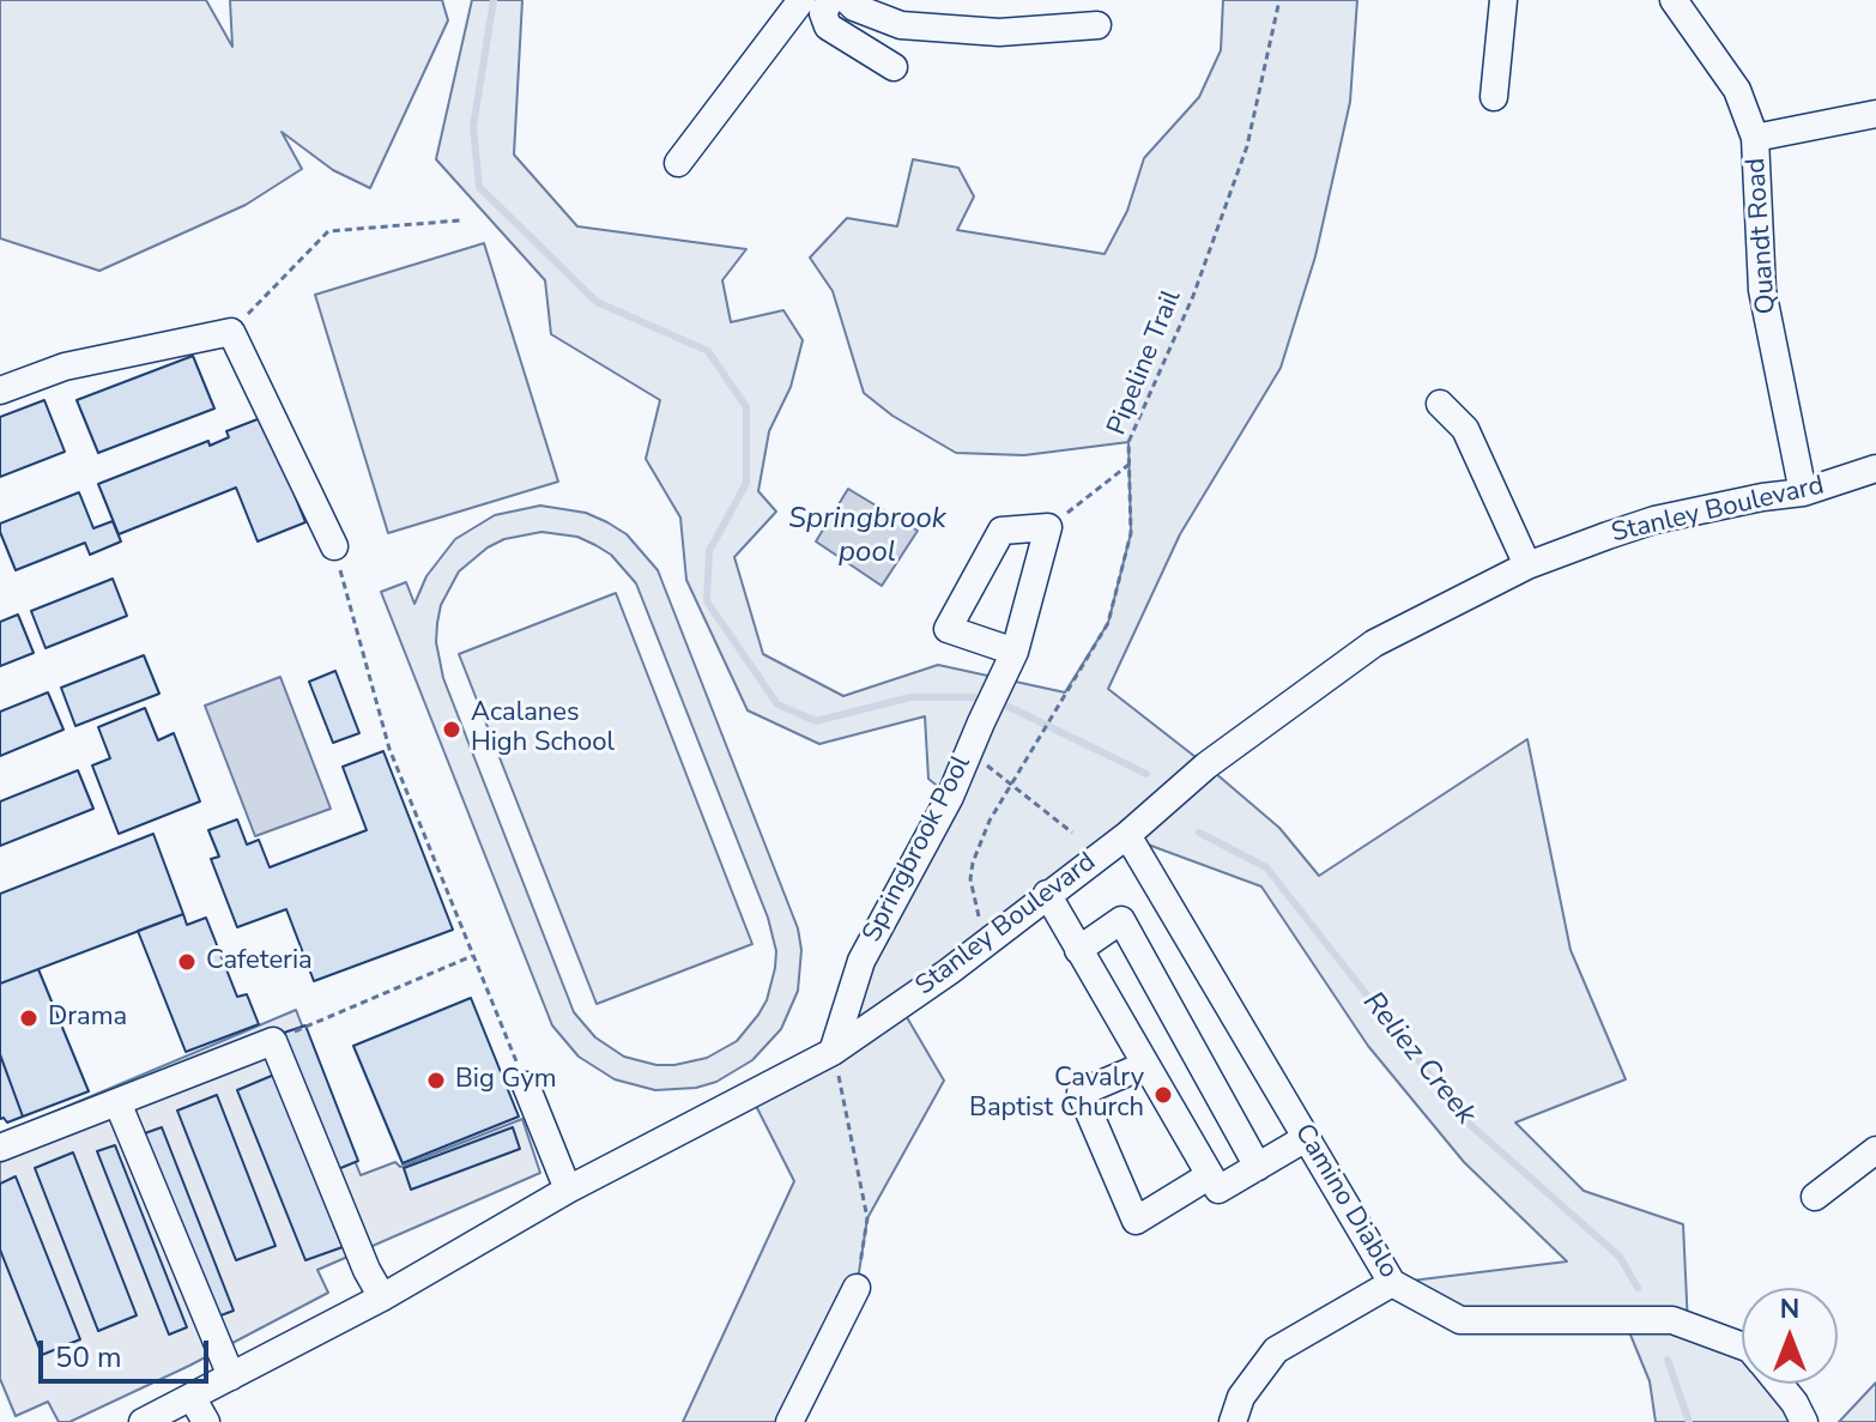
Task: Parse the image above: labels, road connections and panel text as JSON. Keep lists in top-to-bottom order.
{
  "streets": {
    "street": [
      "Quandt Road",
      "Stanley Boulevard",
      "Springbrook Pool",
      "Camino Diablo"
    ],
    "path": ["Pipeline Trail"]
  },
  "crossings": [
    ["Quandt Road", "Stanley Boulevard"],
    ["Pipeline Trail", "Stanley Boulevard"],
    ["Stanley Boulevard", "Springbrook Pool"],
    ["Stanley Boulevard", "Camino Diablo"]
  ],
  "water": ["Springbrook pool", "Reliez Creek"],
  "places": [
    "Acalanes High School",
    "Cafeteria",
    "Drama",
    "Big Gym",
    "Cavalry Baptist Church"
  ],
  "scale_bar": "50 m",
  "north": "top"
}
